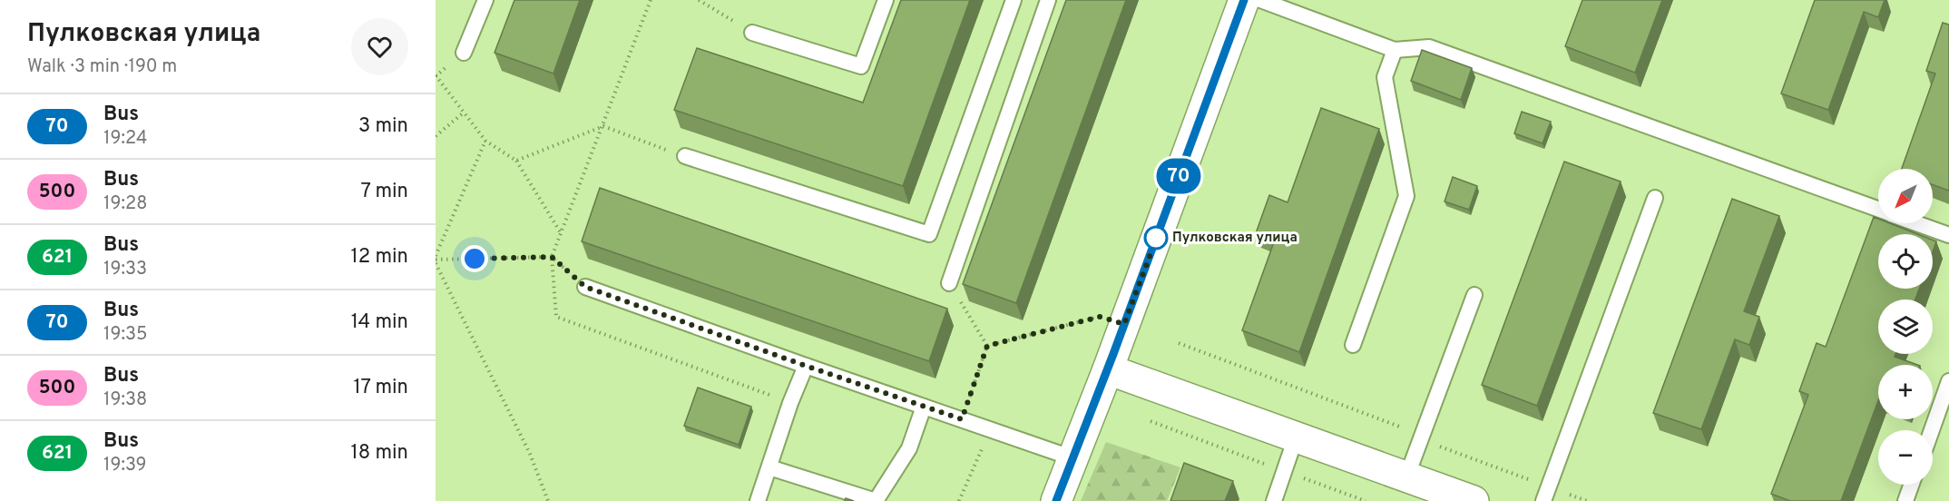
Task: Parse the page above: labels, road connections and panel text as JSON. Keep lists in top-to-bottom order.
{
  "places": ["Пулковская улица"],
  "lines": ["bus line 70"],
  "north": "bottom left",
  "page": {
    "heading": ["Пулковская улица", "Walk · 3 min · 190 m"],
    "on_map": "70",
    "list": [
      {
        "mark": "70",
        "name": "Bus",
        "note": "19:24",
        "value": "3 min"
      },
      {
        "mark": "500",
        "name": "Bus",
        "note": "19:28",
        "value": "7 min"
      },
      {
        "mark": "621",
        "name": "Bus",
        "note": "19:33",
        "value": "12 min"
      },
      {
        "mark": "70",
        "name": "Bus",
        "note": "19:35",
        "value": "14 min"
      },
      {
        "mark": "500",
        "name": "Bus",
        "note": "19:38",
        "value": "17 min"
      },
      {
        "mark": "621",
        "name": "Bus",
        "note": "19:39",
        "value": "18 min"
      }
    ],
    "map_buttons": ["+", "−"]
  }
}
